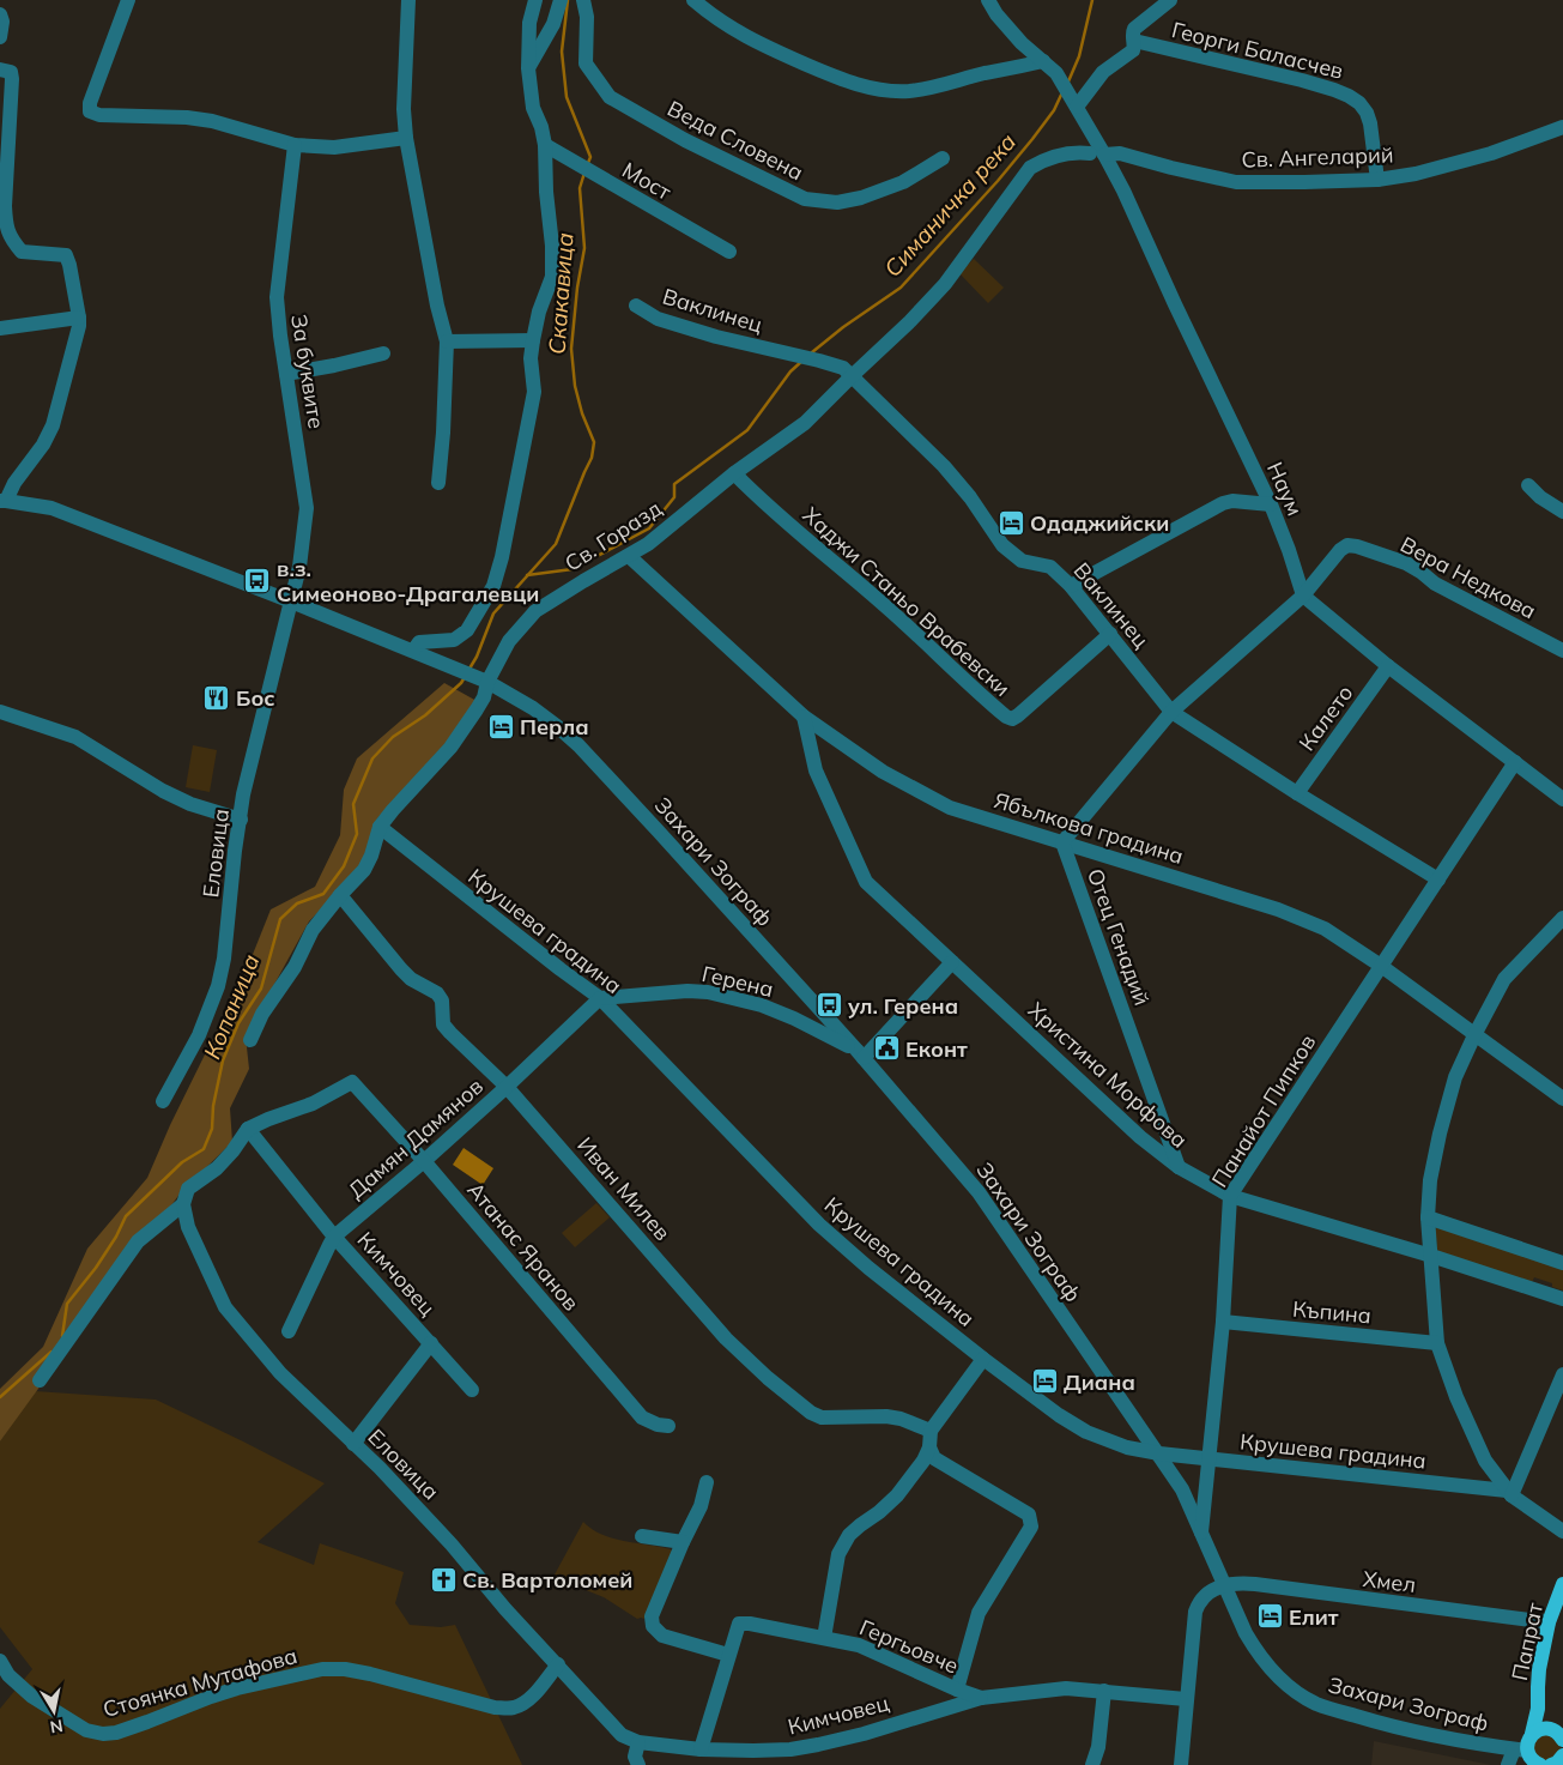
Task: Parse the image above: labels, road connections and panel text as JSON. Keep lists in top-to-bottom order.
{
  "streets": {
    "main road": ["Папрат"],
    "street": [
      "Георги Баласчев",
      "Веда Словена",
      "Св. Ангеларий",
      "Мост",
      "Ваклинец",
      "За буквите",
      "Наум",
      "Св. Горазд",
      "Вера Недкова",
      "Хаджи Станьо Врабевски",
      "Калето",
      "Ябълкова градина",
      "Еловица",
      "Захари Зограф",
      "Крушева градина",
      "Отец Генадий",
      "Герена",
      "Христина Морфова",
      "Панайот Пипков",
      "Дамян Дамянов",
      "Иван Милев",
      "Атанас Яранов",
      "Кимчовец",
      "Къпина",
      "Хмел",
      "Гергьовче",
      "Стоянка Мутафова"
    ]
  },
  "crossings": [
    ["Георги Баласчев", "Св. Ангеларий"],
    ["Св. Ангеларий", "Наум"],
    ["Св. Ангеларий", "Св. Горазд"],
    ["Ваклинец", "Св. Горазд"],
    ["Ваклинец", "Хаджи Станьо Врабевски"],
    ["Ваклинец", "Калето"],
    ["Ваклинец", "Панайот Пипков"],
    ["За буквите", "Еловица"],
    ["За буквите", "Захари Зограф"],
    ["Наум", "Св. Горазд"],
    ["Наум", "Вера Недкова"],
    ["Св. Горазд", "Хаджи Станьо Врабевски"],
    ["Св. Горазд", "Ябълкова градина"],
    ["Св. Горазд", "Захари Зограф"],
    ["Св. Горазд", "Крушева градина"],
    ["Св. Горазд", "Иван Милев"],
    ["Ябълкова градина", "Отец Генадий"],
    ["Ябълкова градина", "Христина Морфова"],
    ["Ябълкова градина", "Панайот Пипков"],
    ["Еловица", "Захари Зограф"],
    ["Еловица", "Кимчовец"],
    ["Еловица", "Стоянка Мутафова"],
    ["Захари Зограф", "Крушева градина"],
    ["Захари Зограф", "Герена"],
    ["Захари Зограф", "Панайот Пипков"],
    ["Захари Зограф", "Хмел"],
    ["Захари Зограф", "Папрат"],
    ["Крушева градина", "Герена"],
    ["Крушева градина", "Панайот Пипков"],
    ["Крушева градина", "Дамян Дамянов"],
    ["Отец Генадий", "Христина Морфова"],
    ["Герена", "Дамян Дамянов"],
    ["Христина Морфова", "Панайот Пипков"],
    ["Панайот Пипков", "Къпина"],
    ["Дамян Дамянов", "Иван Милев"],
    ["Дамян Дамянов", "Атанас Яранов"],
    ["Дамян Дамянов", "Кимчовец"],
    ["Атанас Яранов", "Кимчовец"],
    ["Кимчовец", "Гергьовче"],
    ["Хмел", "Папрат"]
  ],
  "water": ["Симаничка река", "Скакавица", "Копаница"],
  "places": {
    "hotel": [
      "Одаджийски",
      "Перла",
      "Диана",
      "Елит"
    ],
    "bus stop": ["в.з. Симеоново-Драгалевци", "ул. Герена"],
    "restaurant": ["Бос"],
    "public building": ["Еконт"],
    "church": ["Св. Вартоломей"]
  },
  "north": "bottom"
}
